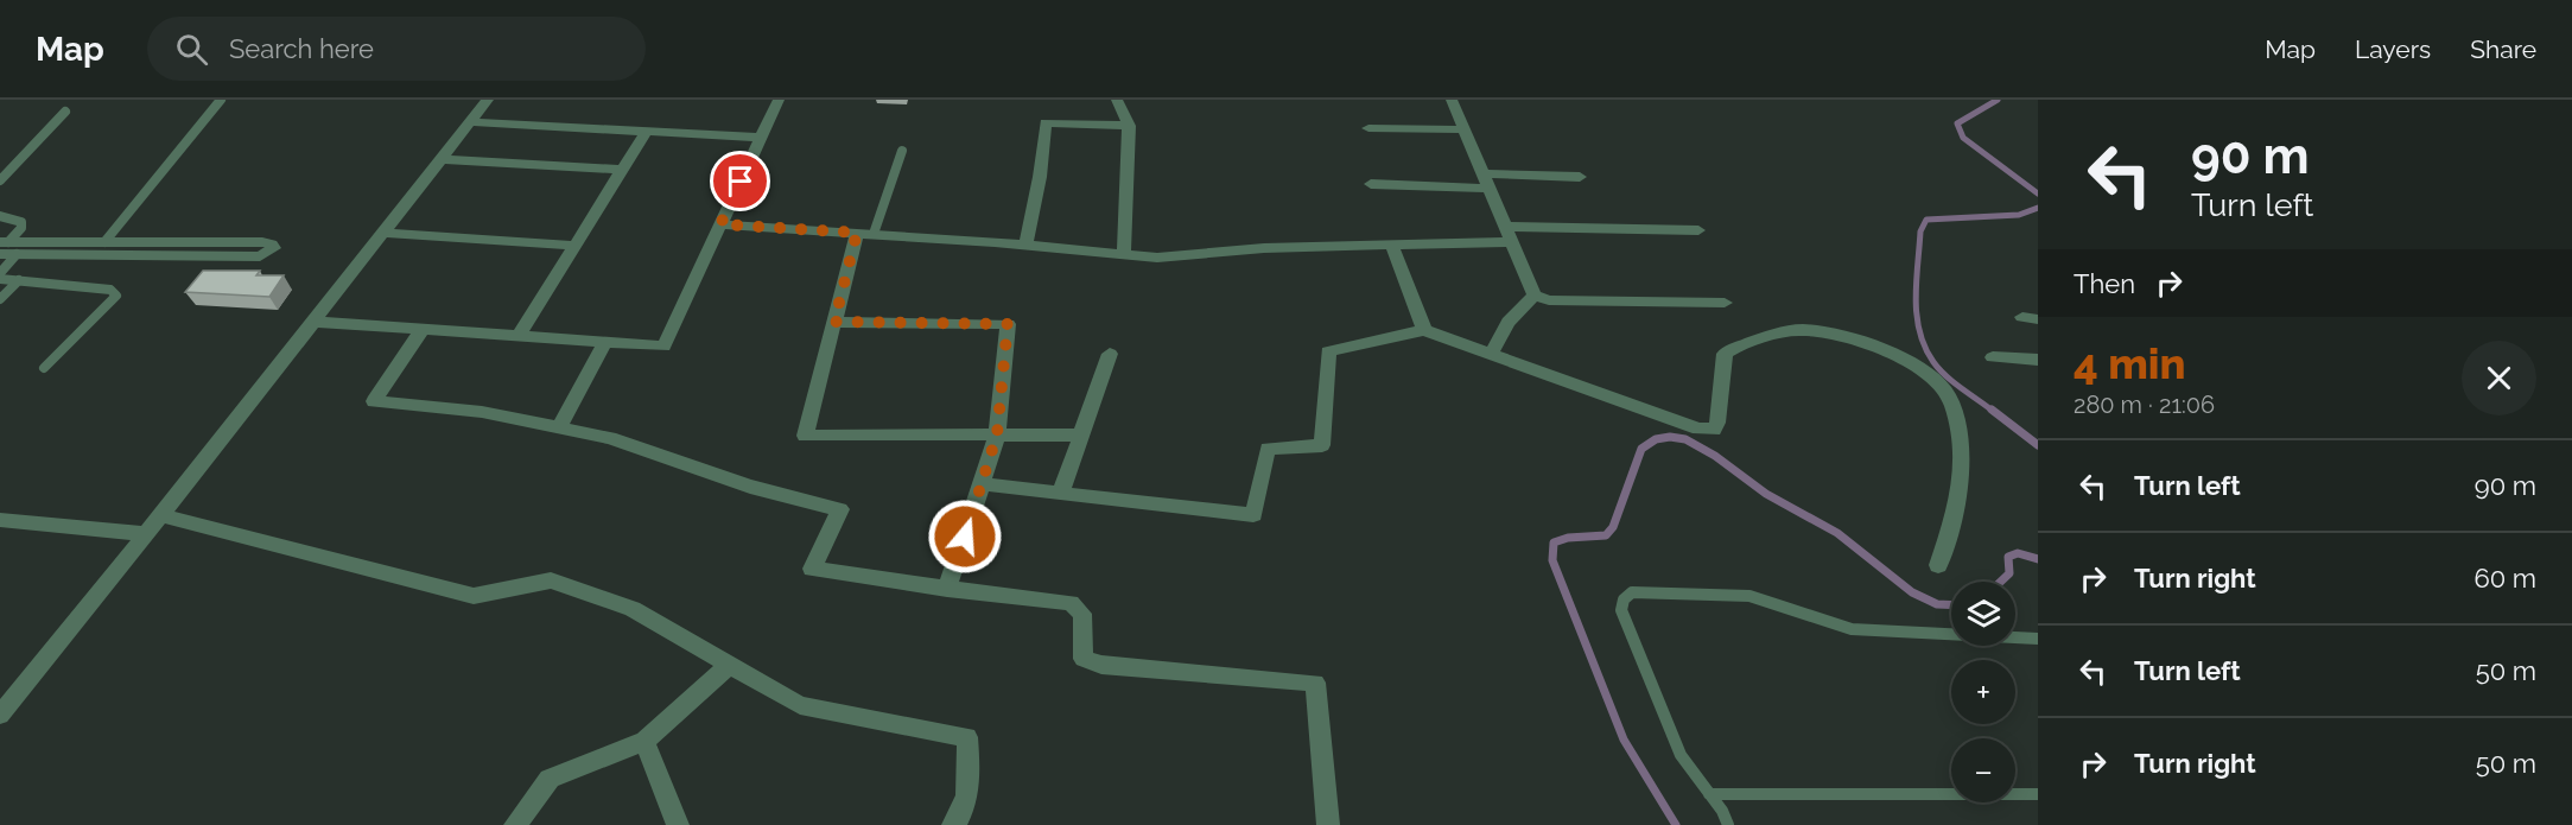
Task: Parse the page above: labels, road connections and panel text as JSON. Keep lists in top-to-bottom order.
{
  "page": {
    "header": "Map",
    "search": "Search here",
    "nav": ["Map", "Layers", "Share"],
    "turn": ["90 m", "Turn left"],
    "then": "Then",
    "heading": ["4 min", "280 m · 21:06"],
    "list": [
      {
        "name": "Turn left",
        "value": "90 m"
      },
      {
        "name": "Turn right",
        "value": "60 m"
      },
      {
        "name": "Turn left",
        "value": "50 m"
      },
      {
        "name": "Turn right",
        "value": "50 m"
      }
    ],
    "map_buttons": ["+", "−"]
  }
}
